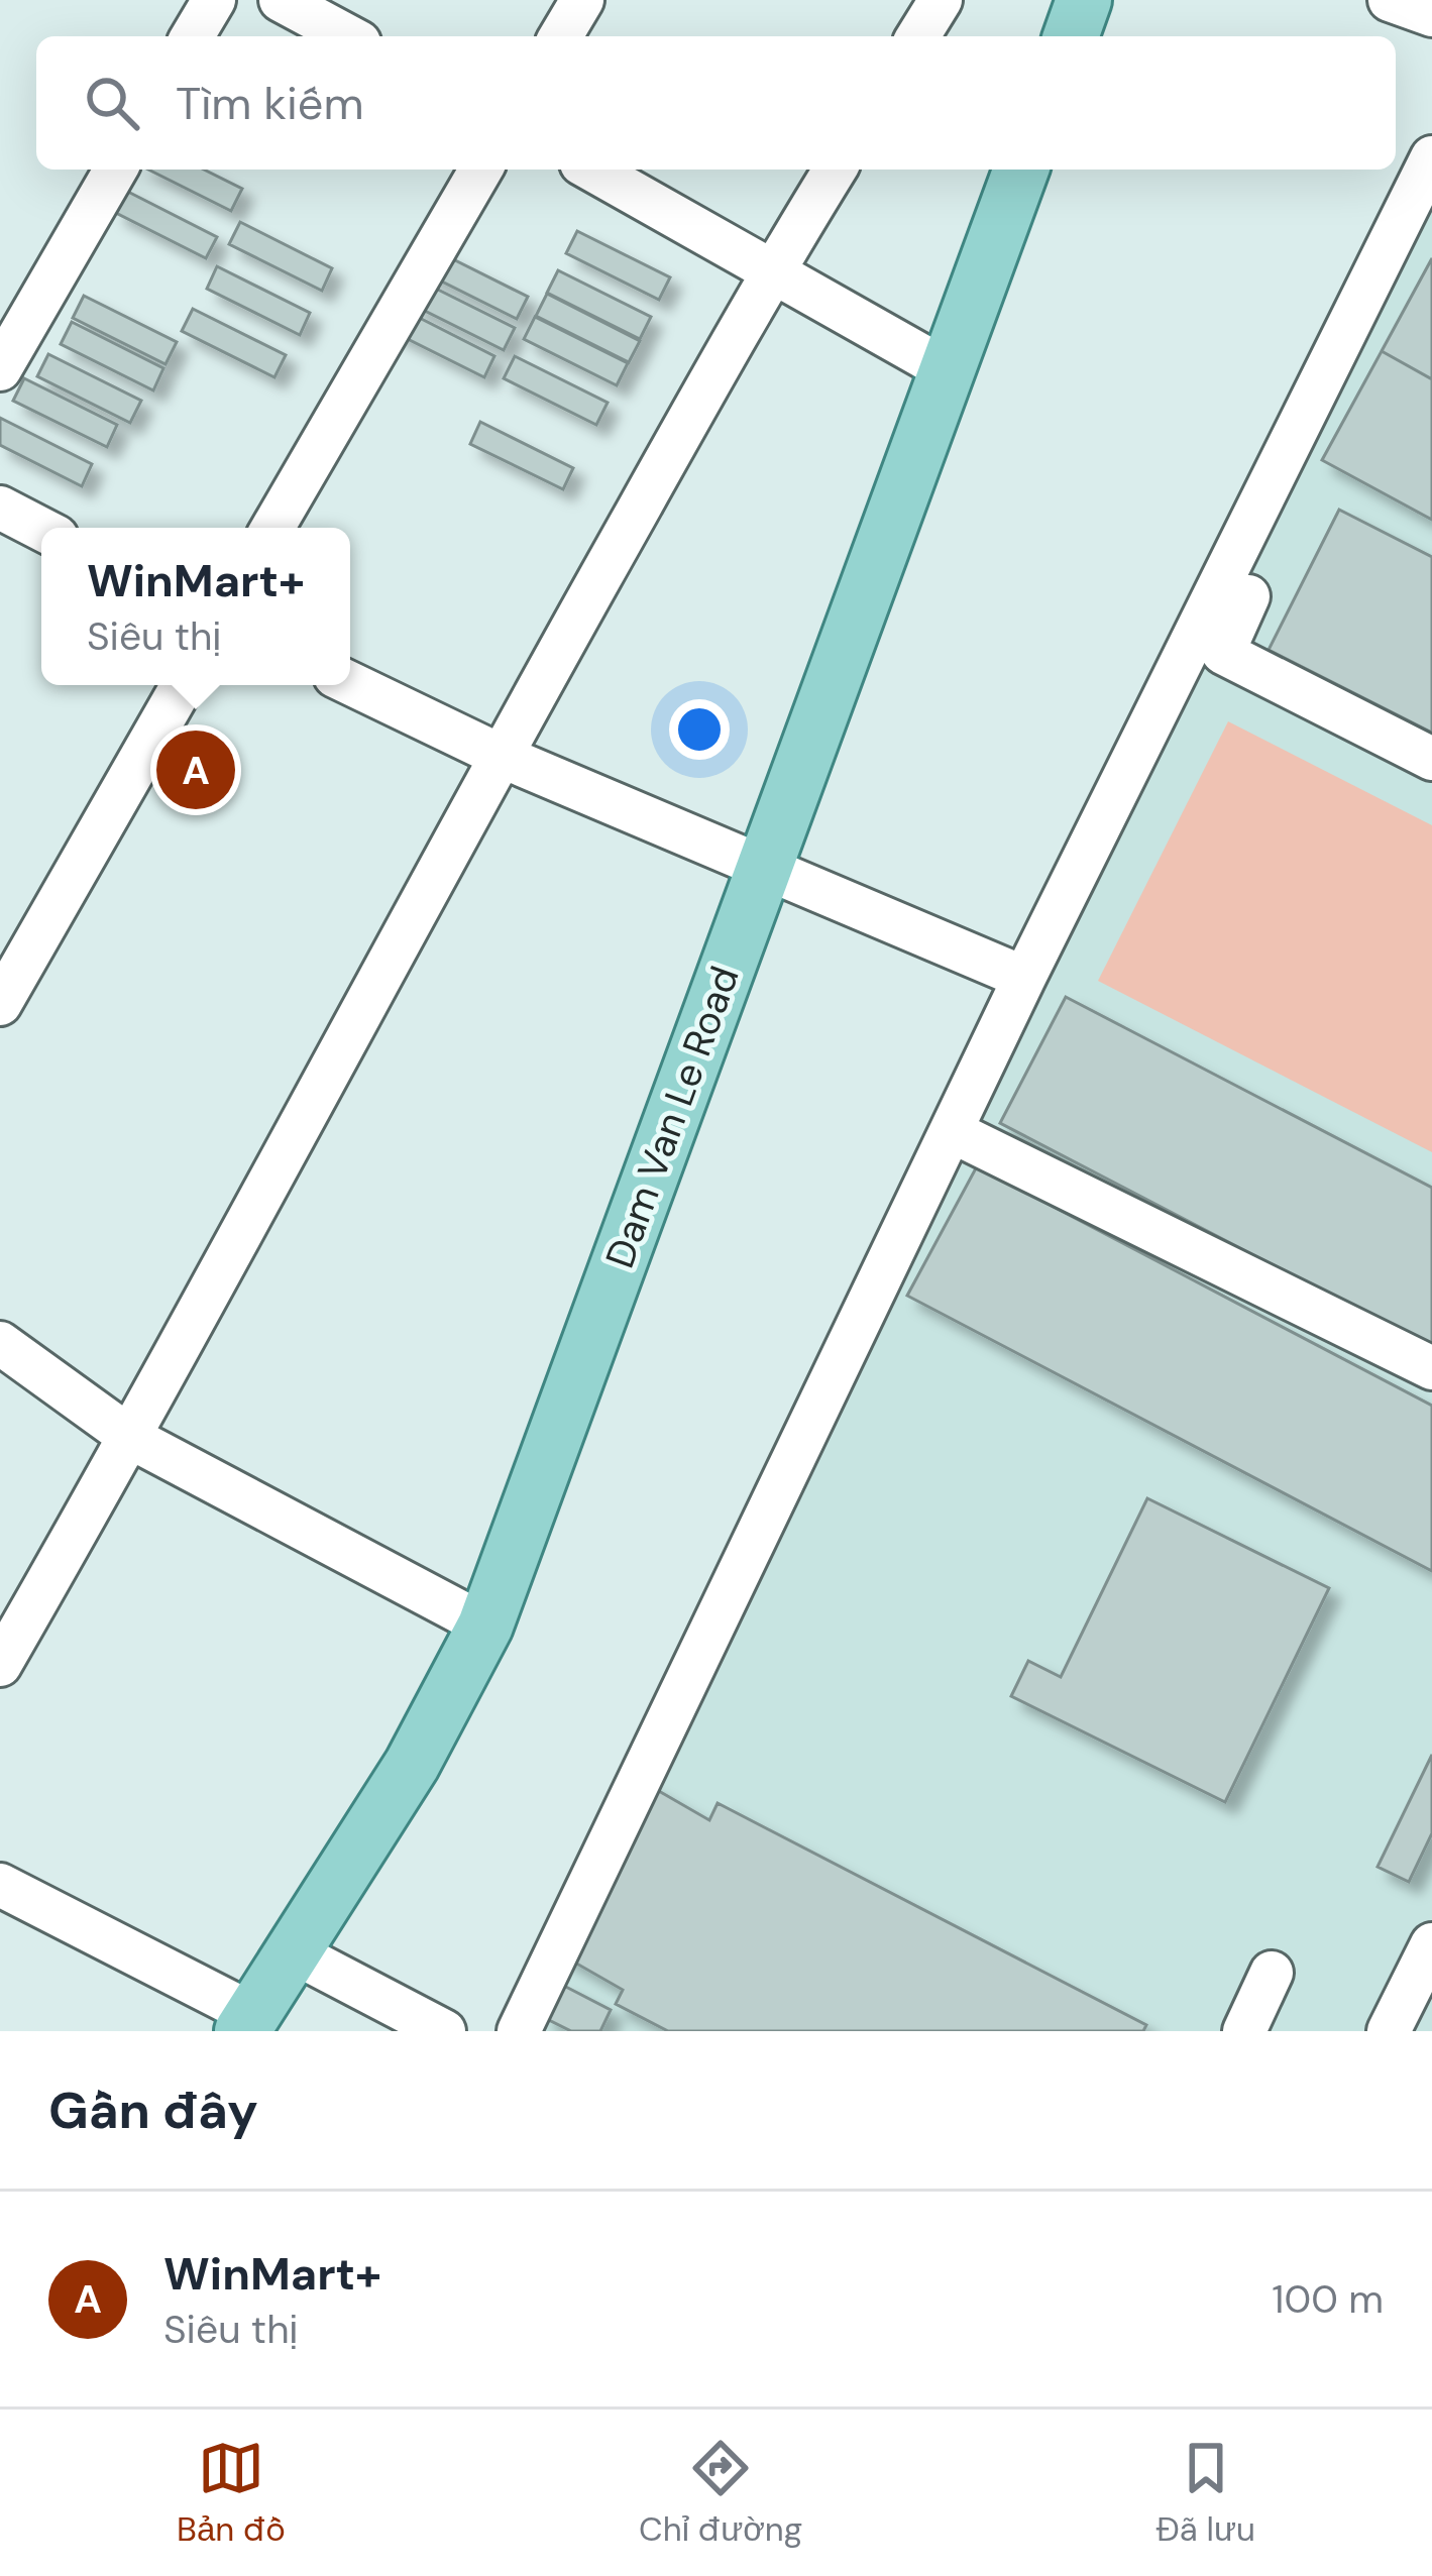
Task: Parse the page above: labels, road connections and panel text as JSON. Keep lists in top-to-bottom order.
{
  "streets": {
    "main road": ["Dam Van Le Road"]
  },
  "page": {
    "search": "Tìm kiếm",
    "popup": ["WinMart+", "Siêu thị"],
    "pins": "A",
    "heading": "Gần đây",
    "list": [
      {
        "mark": "A",
        "name": "WinMart+",
        "note": "Siêu thị",
        "value": "100 m"
      }
    ],
    "nav": ["Bản đồ", "Chỉ đường", "Đã lưu"]
  }
}
